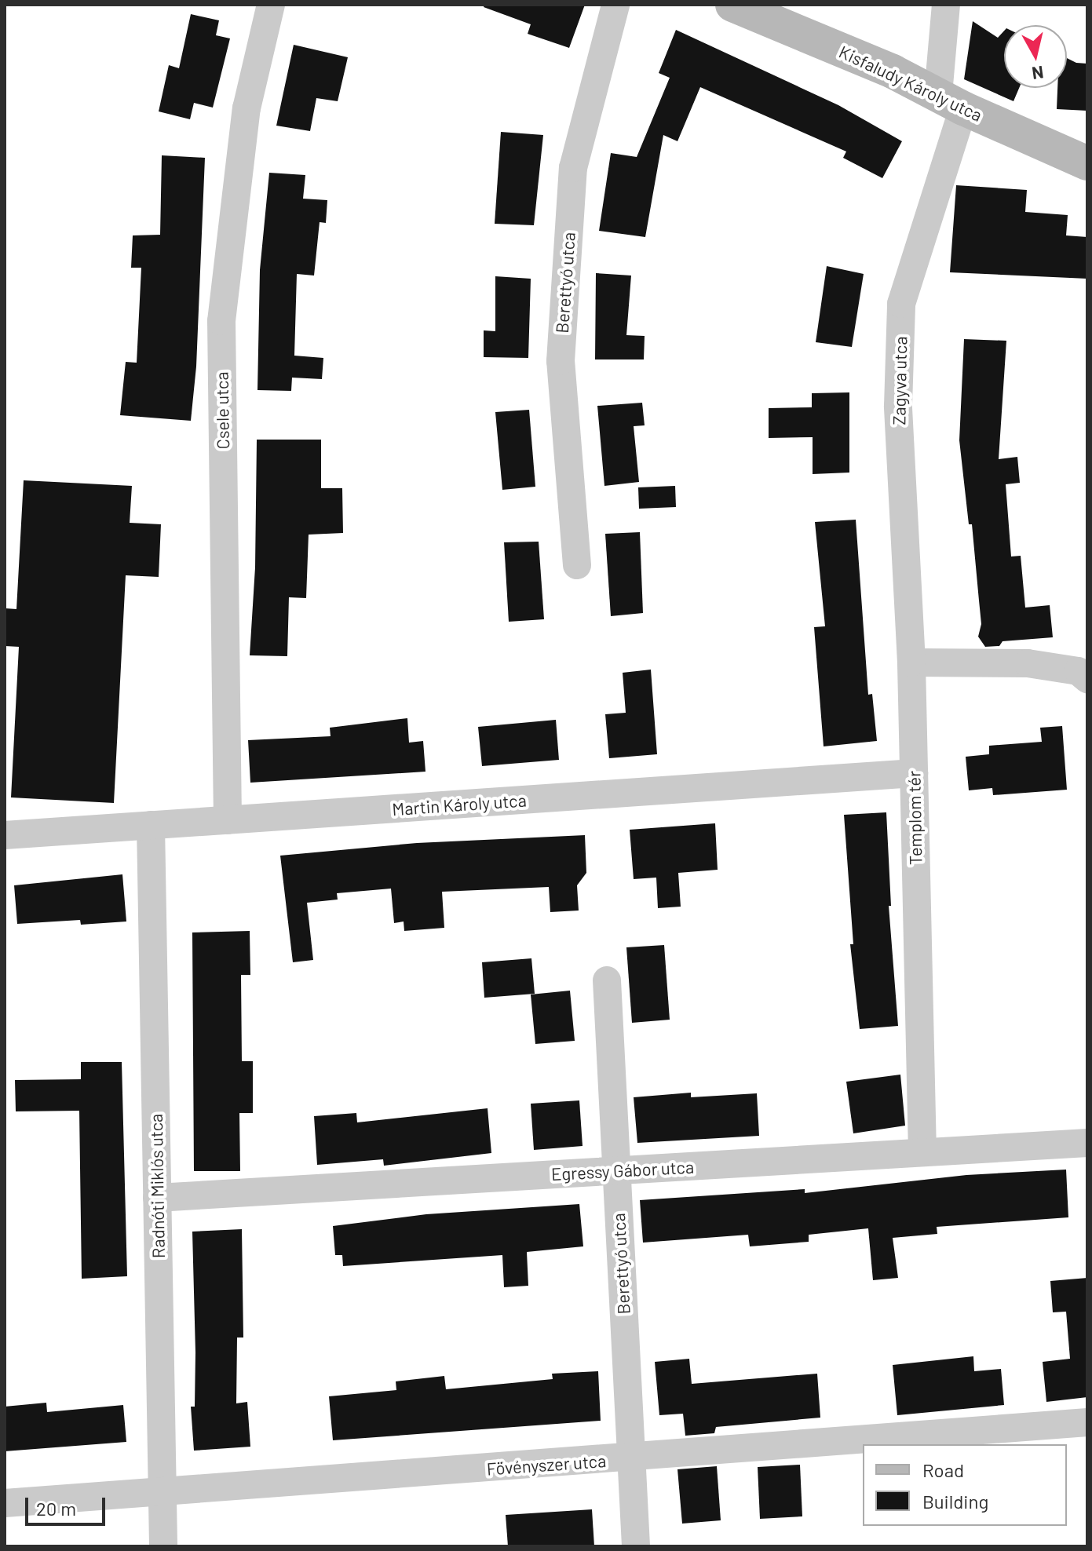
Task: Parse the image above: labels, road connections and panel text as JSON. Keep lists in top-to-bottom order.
{
  "streets": {
    "main road": ["Kisfaludy Károly utca"],
    "street": [
      "Berettyó utca",
      "Zagyva utca",
      "Csele utca",
      "Martin Károly utca",
      "Templom tér",
      "Egressy Gábor utca",
      "Radnóti Miklós utca",
      "Fövényszer utca"
    ]
  },
  "crossings": [
    ["Kisfaludy Károly utca", "Zagyva utca"],
    ["Berettyó utca", "Egressy Gábor utca"],
    ["Berettyó utca", "Fövényszer utca"],
    ["Zagyva utca", "Templom tér"],
    ["Csele utca", "Martin Károly utca"],
    ["Martin Károly utca", "Templom tér"],
    ["Martin Károly utca", "Radnóti Miklós utca"],
    ["Templom tér", "Egressy Gábor utca"],
    ["Egressy Gábor utca", "Radnóti Miklós utca"],
    ["Radnóti Miklós utca", "Fövényszer utca"]
  ],
  "legend": ["Road", "Building"],
  "scale_bar": "20 m",
  "north": "bottom"
}
